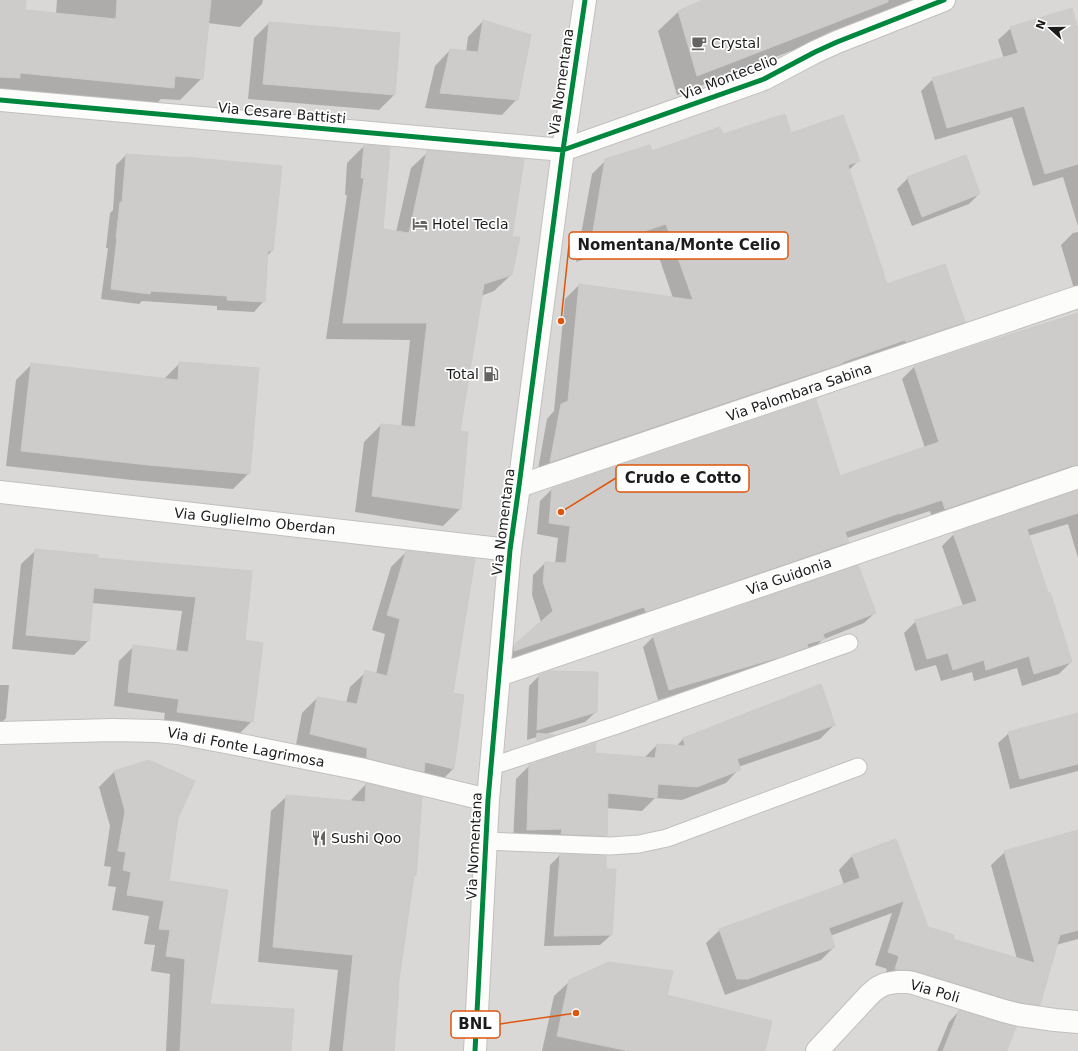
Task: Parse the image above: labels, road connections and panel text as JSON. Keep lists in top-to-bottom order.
{
  "streets": {
    "street": [
      "Via Montecelio",
      "Via Nomentana",
      "Via Cesare Battisti",
      "Via Palombara Sabina",
      "Via Guglielmo Oberdan",
      "Via Guidonia",
      "Via di Fonte Lagrimosa",
      "Via Poli"
    ]
  },
  "crossings": [
    ["Via Montecelio", "Via Nomentana"],
    ["Via Montecelio", "Via Cesare Battisti"],
    ["Via Nomentana", "Via Cesare Battisti"],
    ["Via Nomentana", "Via Palombara Sabina"],
    ["Via Nomentana", "Via Guglielmo Oberdan"],
    ["Via Nomentana", "Via Guidonia"],
    ["Via Nomentana", "Via di Fonte Lagrimosa"]
  ],
  "places": {
    "cafe": ["Crystal"],
    "hotel": ["Hotel Tecla"],
    "other": ["Nomentana/Monte Celio", "Crudo e Cotto", "BNL"],
    "fuel station": ["Total"],
    "restaurant": ["Sushi Qoo"]
  },
  "north": "left"
}
